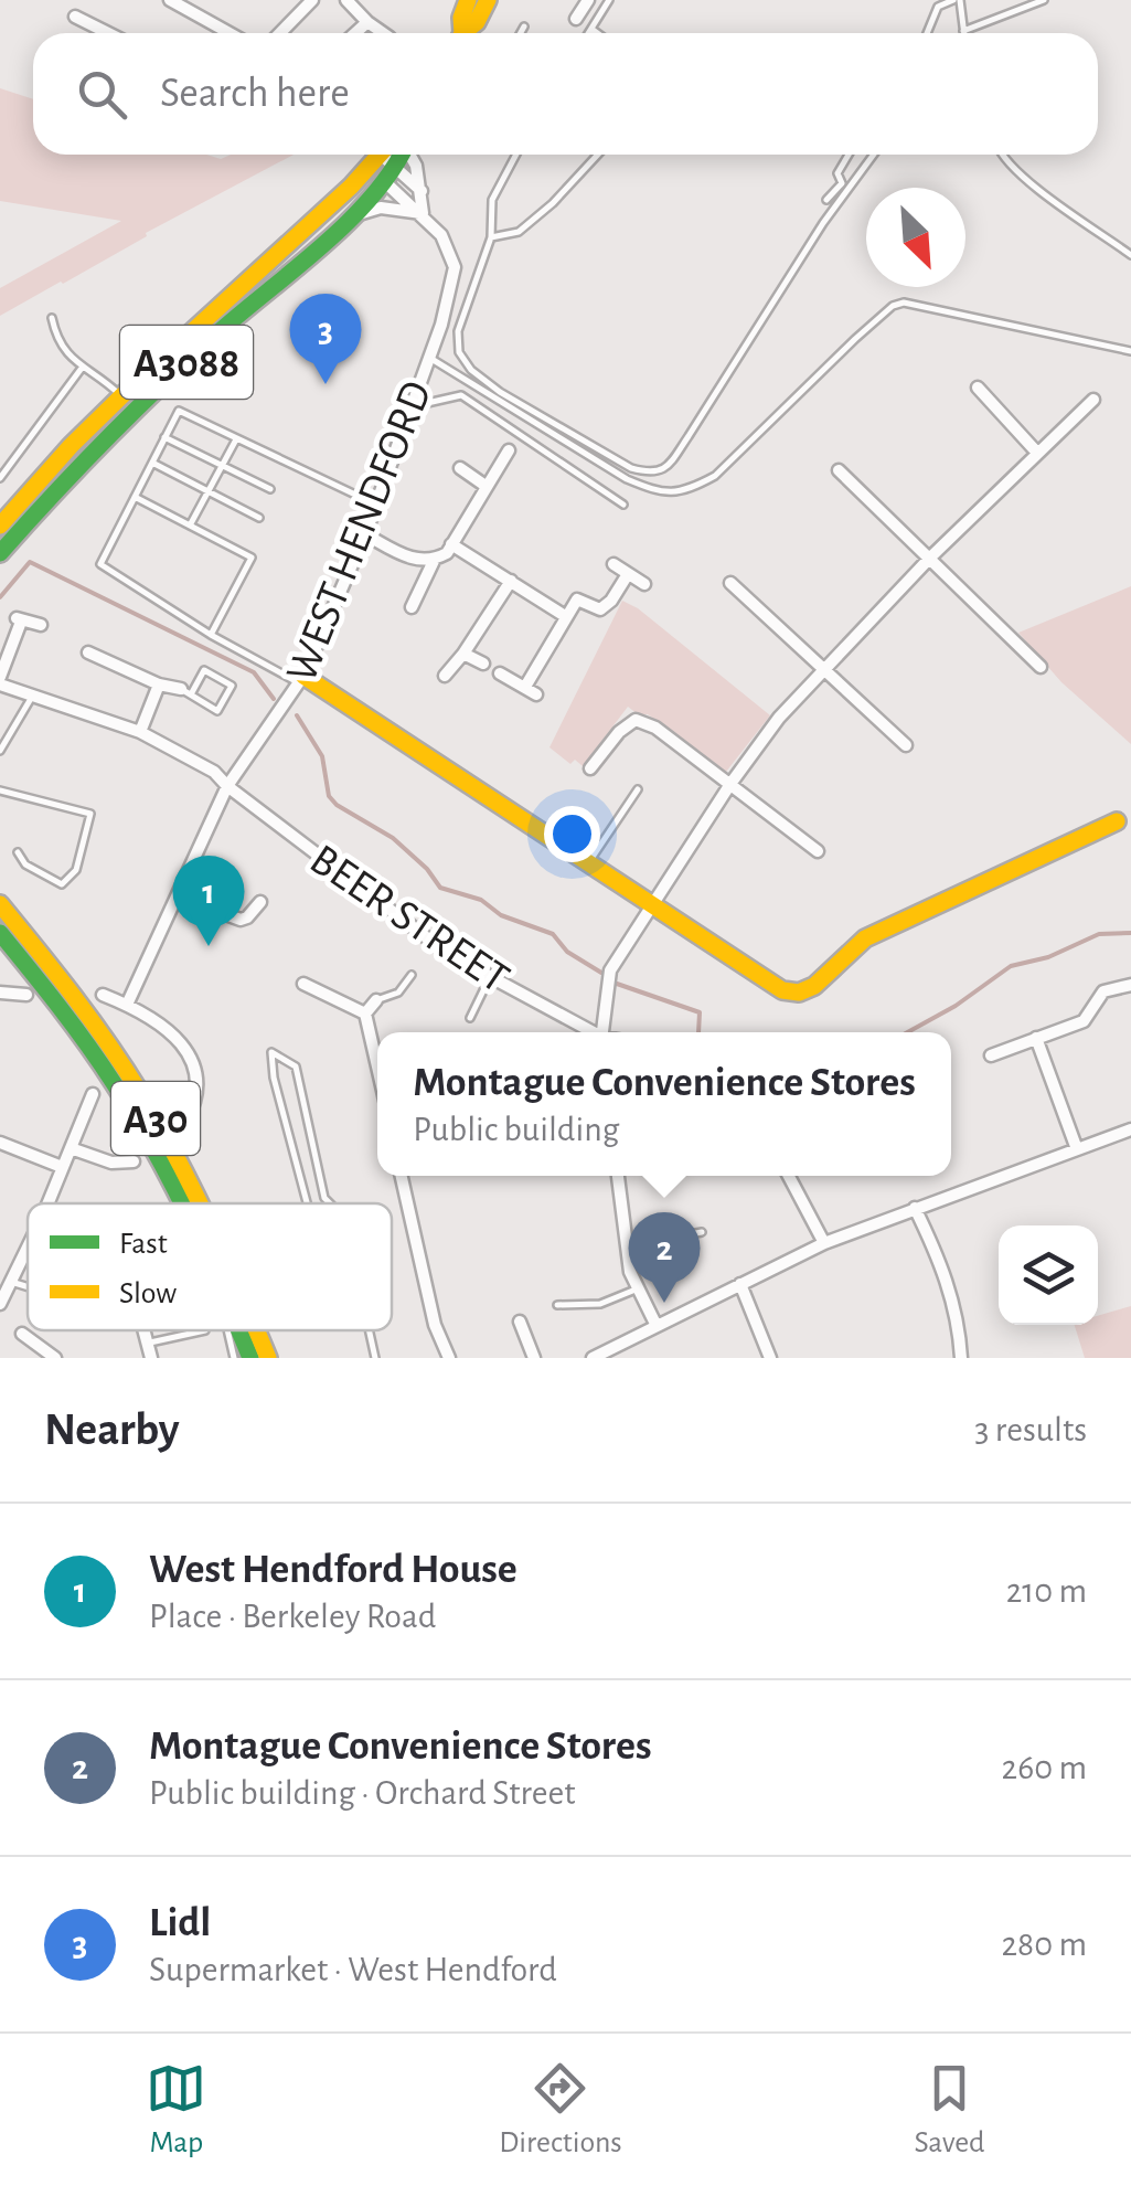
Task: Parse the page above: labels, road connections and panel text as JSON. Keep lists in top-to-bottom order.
{
  "streets": {
    "main road": ["A3088", "A30"],
    "street": ["WEST HENDFORD", "BEER STREET"]
  },
  "crossings": [
    ["A3088", "WEST HENDFORD"],
    ["WEST HENDFORD", "BEER STREET"]
  ],
  "legend": ["Fast", "Slow"],
  "north": "bottom right",
  "page": {
    "search": "Search here",
    "pins": ["3", "1", "2"],
    "popup": ["Montague Convenience Stores", "Public building"],
    "heading": ["Nearby", "3 results"],
    "list": [
      {
        "mark": "1",
        "name": "West Hendford House",
        "note": "Place · Berkeley Road",
        "value": "210 m"
      },
      {
        "mark": "2",
        "name": "Montague Convenience Stores",
        "note": "Public building · Orchard Street",
        "value": "260 m"
      },
      {
        "mark": "3",
        "name": "Lidl",
        "note": "Supermarket · West Hendford",
        "value": "280 m"
      }
    ],
    "nav": ["Map", "Directions", "Saved"]
  }
}
